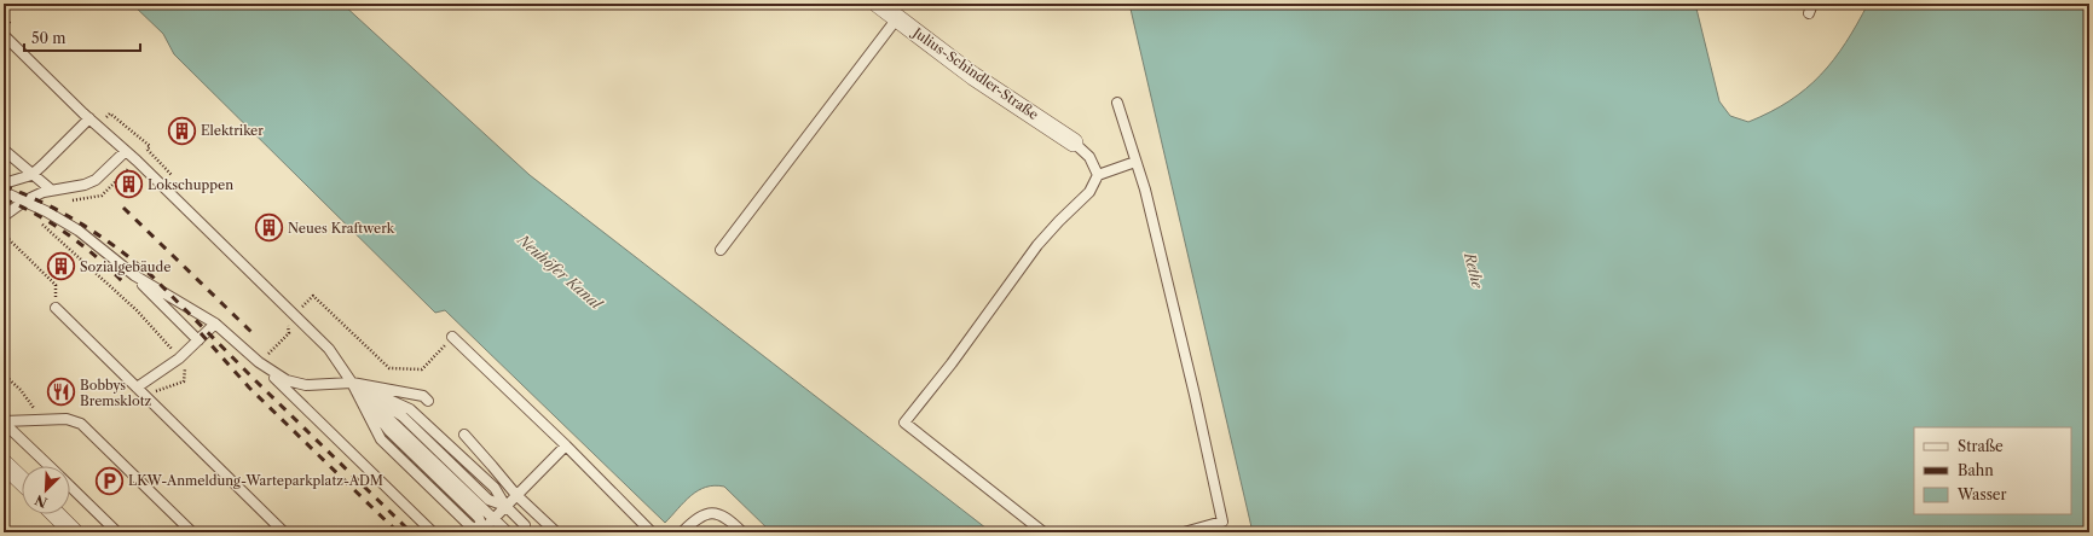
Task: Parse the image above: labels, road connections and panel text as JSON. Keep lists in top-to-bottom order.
{
  "streets": {
    "street": ["Julius-Schindler-Straße"]
  },
  "water": ["Rethe", "Neuhöfer Kanal"],
  "places": {
    "building": [
      "Elektriker",
      "Lokschuppen",
      "Neues Kraftwerk",
      "Sozialgebäude"
    ],
    "restaurant": ["Bobbys Bremsklotz"],
    "parking": ["LKW-Anmeldung-Warteparkplatz-ADM"]
  },
  "legend": ["Straße", "Bahn", "Wasser"],
  "scale_bar": "50 m",
  "north": "bottom left"
}
